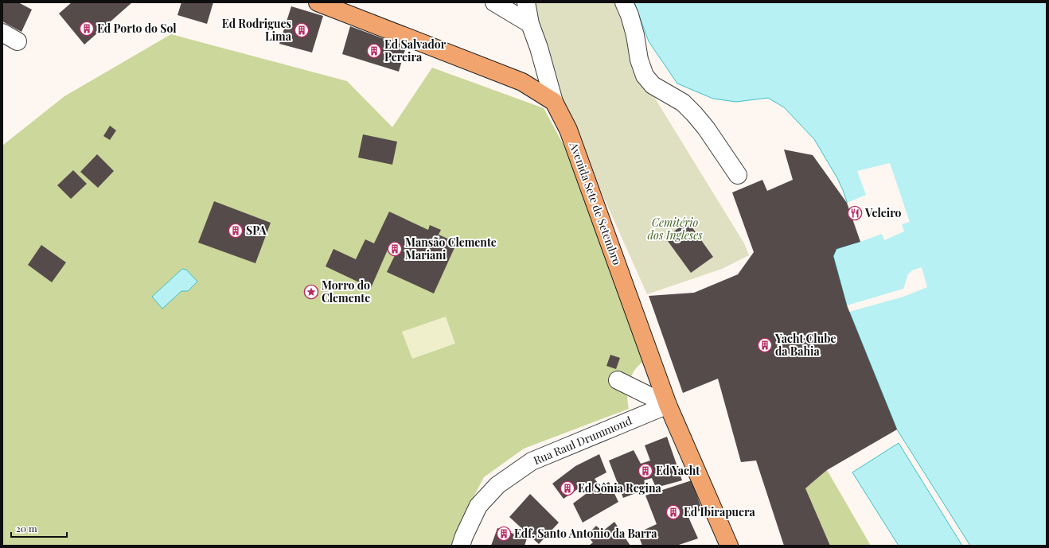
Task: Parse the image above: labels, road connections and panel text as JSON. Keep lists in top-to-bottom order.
{
  "streets": {
    "main road": ["Avenida Sete de Setembro"],
    "street": ["Rua Raul Drummond"]
  },
  "crossings": [
    ["Avenida Sete de Setembro", "Rua Raul Drummond"]
  ],
  "parks": ["Cemitério dos Ingleses"],
  "places": {
    "building": [
      "Ed Porto do Sol",
      "Ed Rodrigues Lima",
      "Ed Salvador Pereira",
      "SPA",
      "Mansão Clemente Mariani",
      "Yacht Clube da Bahia",
      "Ed Yacht",
      "Ed Sônia Regina",
      "Ed Ibirapuera",
      "Edf. Santo Antonio da Barra"
    ],
    "restaurant": ["Veleiro"],
    "place": ["Morro do Clemente"]
  },
  "scale_bar": "20 m"
}
